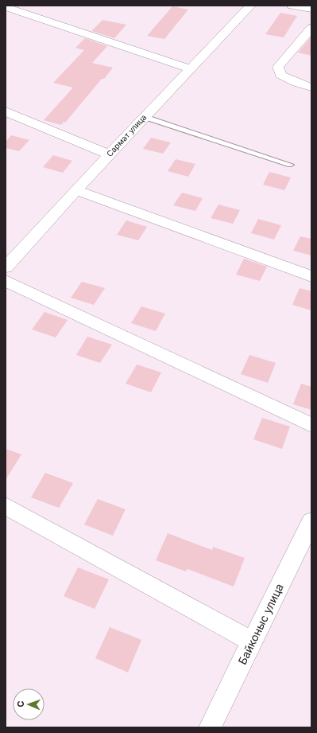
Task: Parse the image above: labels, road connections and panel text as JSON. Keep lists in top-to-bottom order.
{
  "streets": {
    "street": ["Сармат улица", "Байконыс улица"]
  },
  "north": "left"
}
